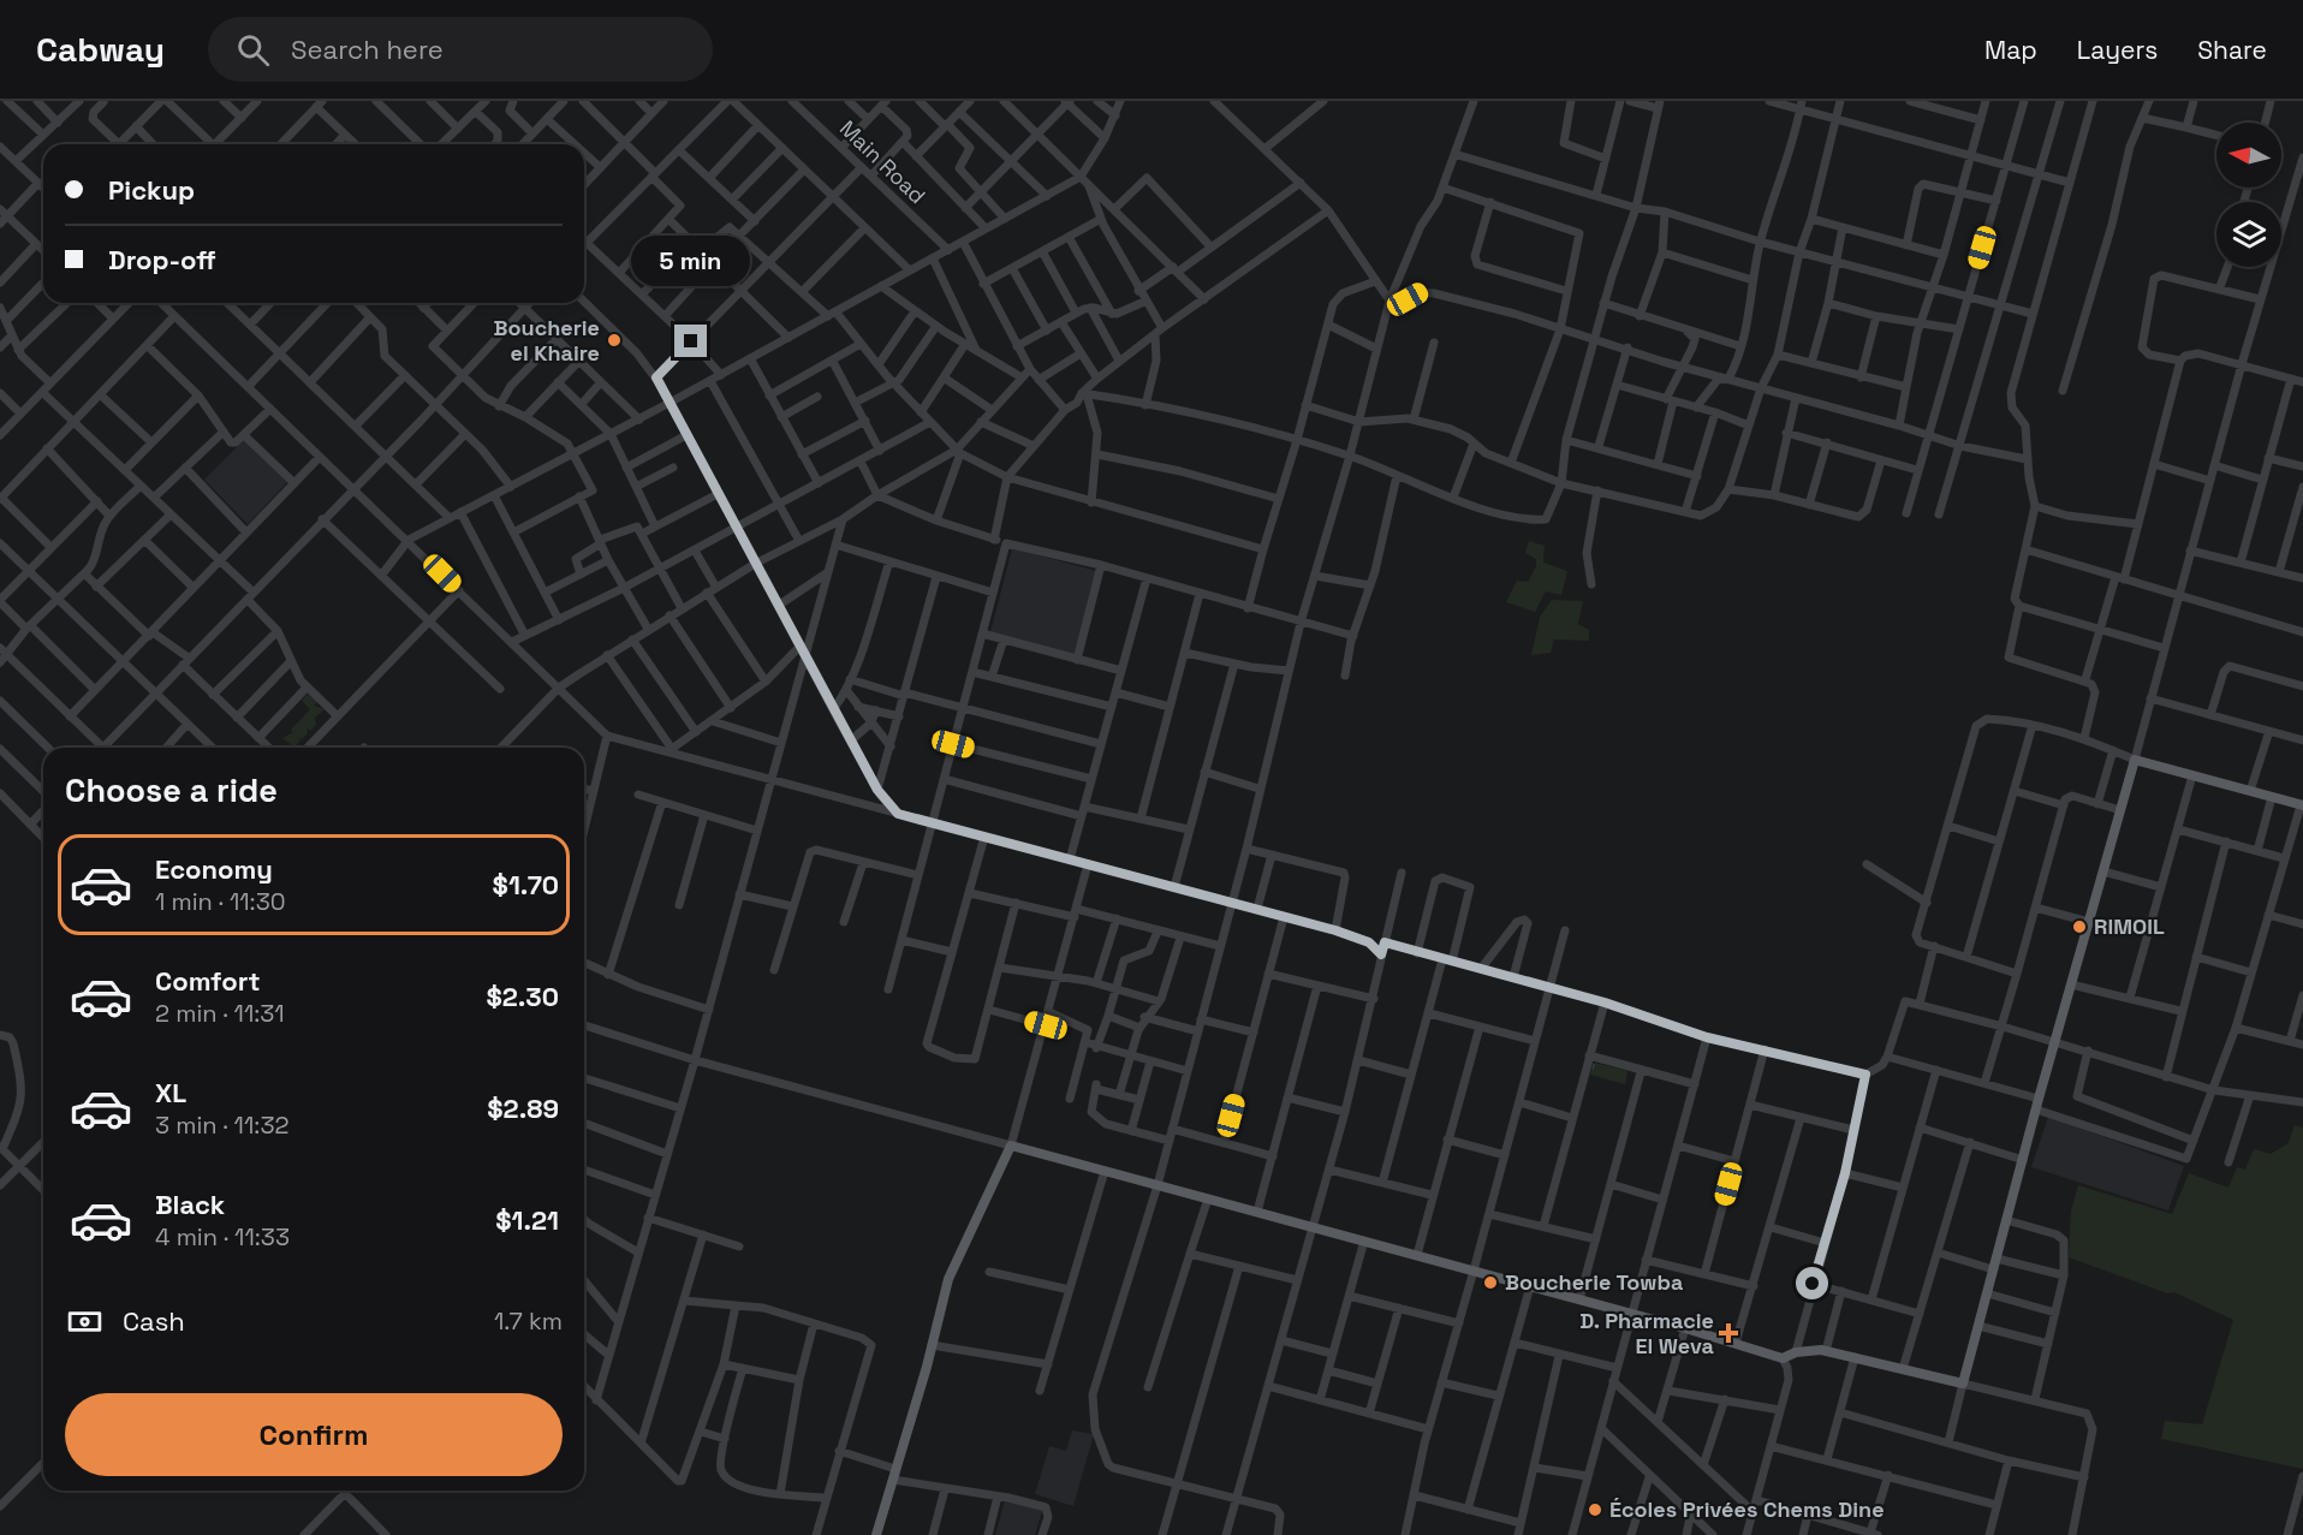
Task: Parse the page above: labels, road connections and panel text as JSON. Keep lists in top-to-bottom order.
{
  "streets": {
    "street": ["Main Road"]
  },
  "places": {
    "other": [
      "Boucherie el Khaire",
      "RIMOIL",
      "Boucherie Towba",
      "Écoles Privées Chems Dine"
    ],
    "health": ["D. Pharmacie El Weva"]
  },
  "north": "left",
  "page": {
    "header": "Cabway",
    "search": "Search here",
    "nav": ["Map", "Layers", "Share"],
    "banner": ["Pickup", "Drop-off"],
    "bubble": "5 min",
    "heading": "Choose a ride",
    "list": [
      {
        "name": "Economy",
        "note": "1 min · 11:30",
        "value": "$1.70"
      },
      {
        "name": "Comfort",
        "note": "2 min · 11:31",
        "value": "$2.30"
      },
      {
        "name": "XL",
        "note": "3 min · 11:32",
        "value": "$2.89"
      },
      {
        "name": "Black",
        "note": "4 min · 11:33",
        "value": "$1.21"
      }
    ],
    "pay": ["Cash", "1.7 km"],
    "buttons": "Confirm"
  }
}
